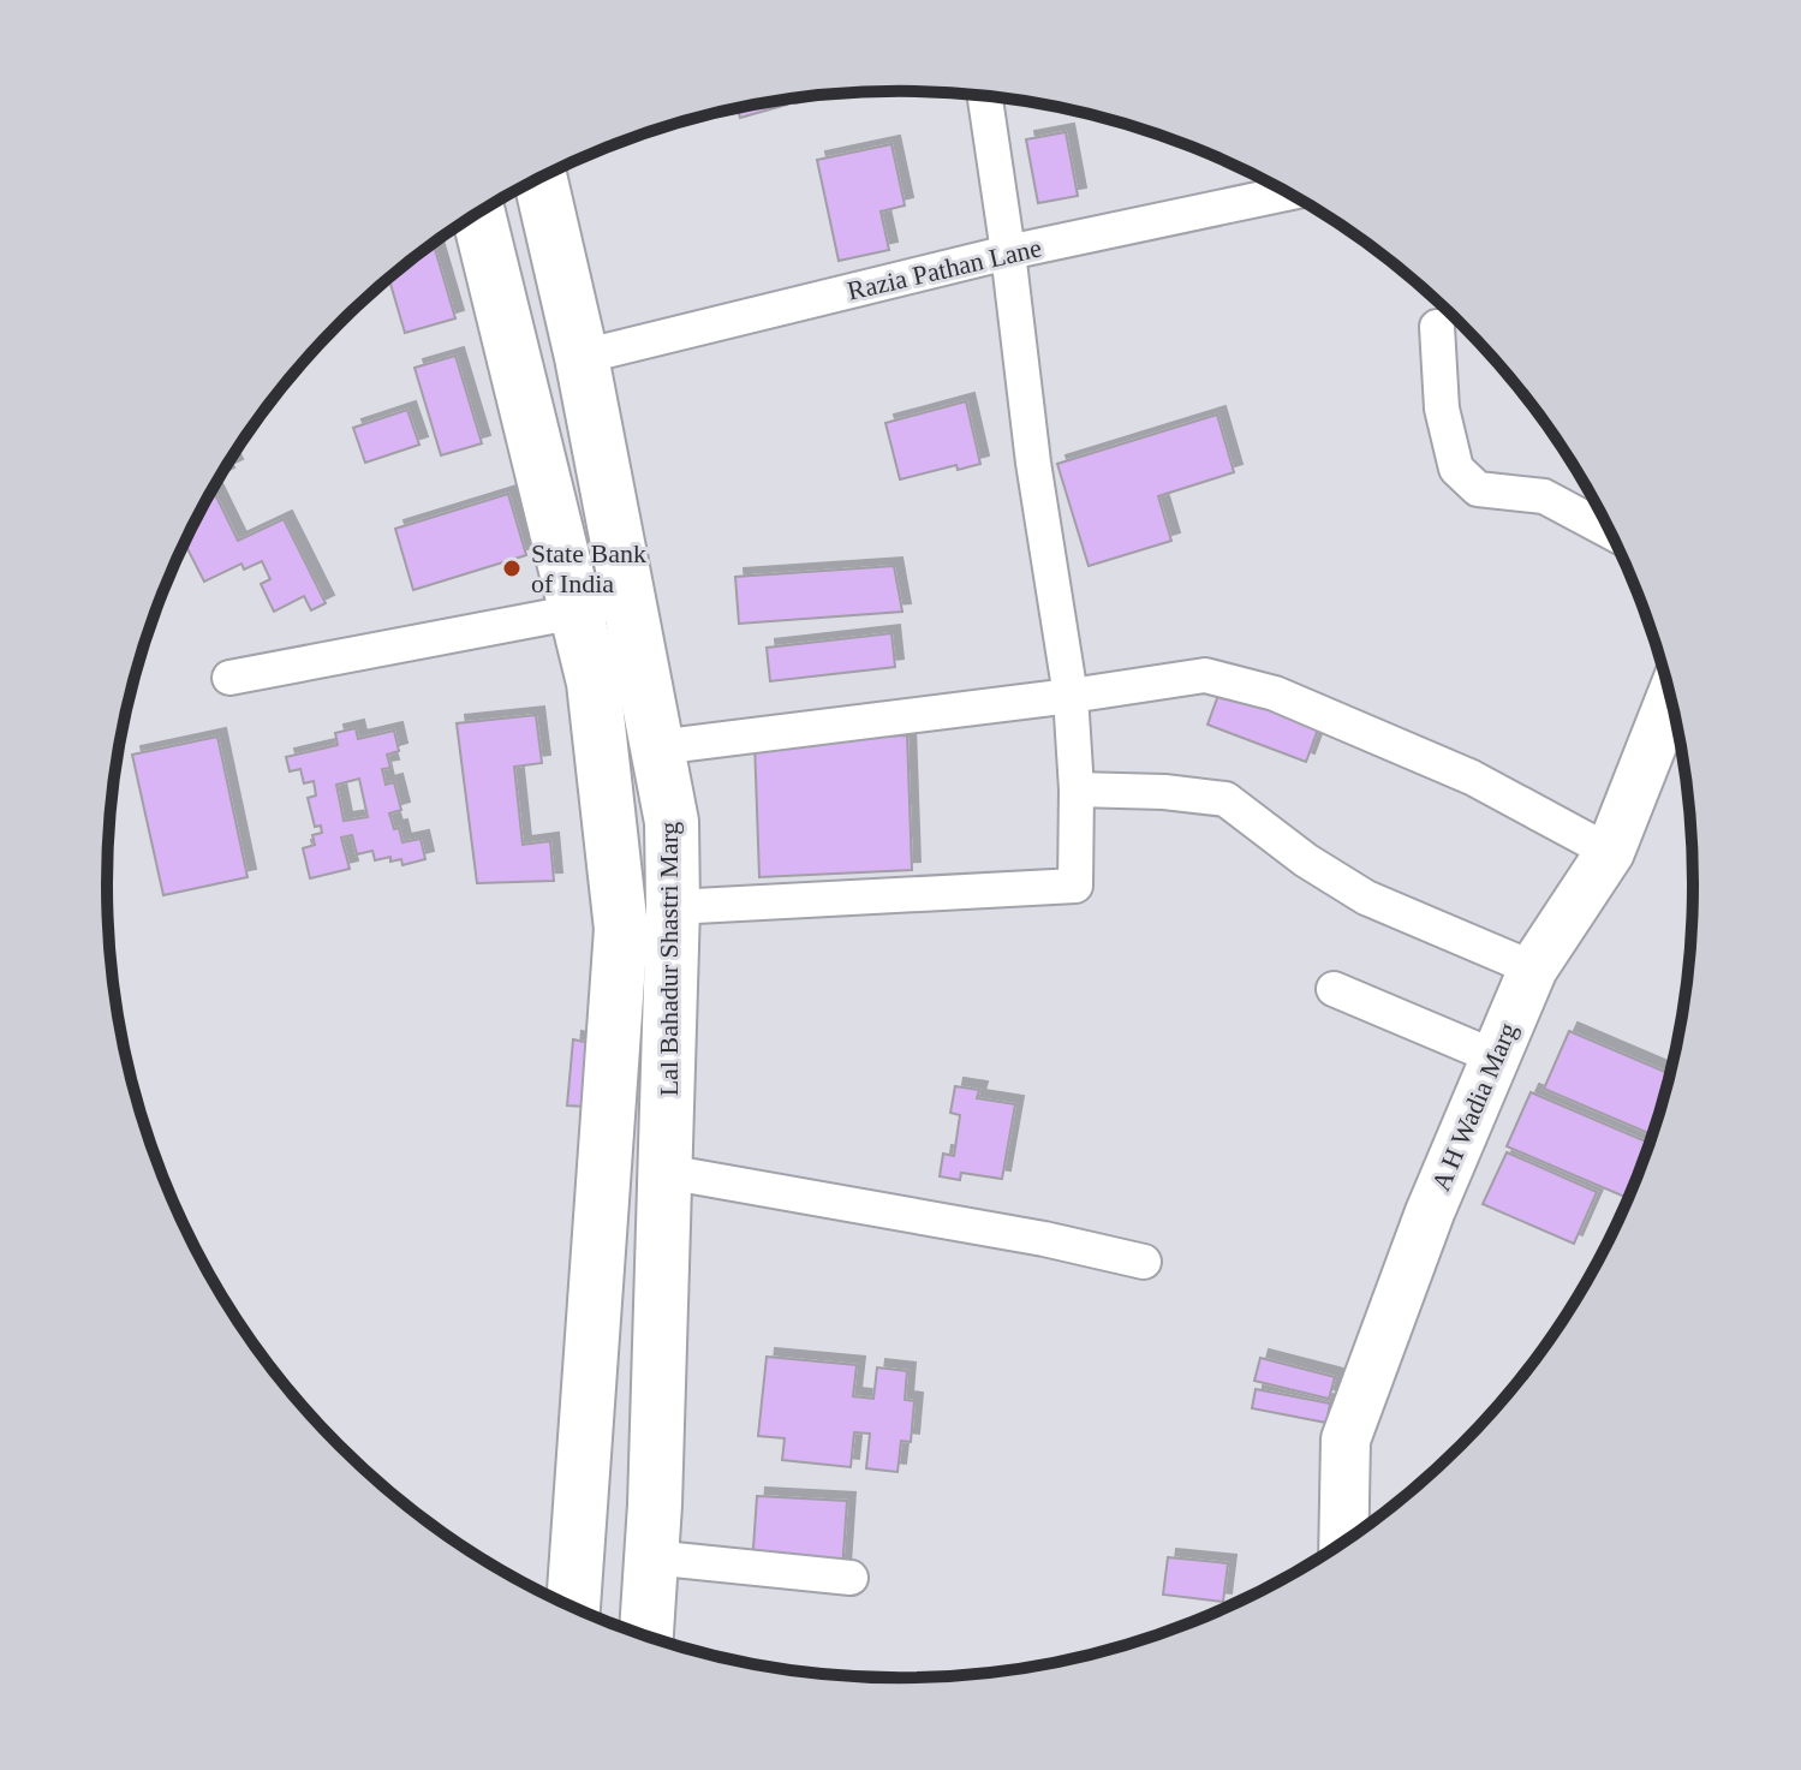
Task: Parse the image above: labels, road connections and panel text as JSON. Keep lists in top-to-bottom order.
{
  "streets": {
    "main road": ["Lal Bahadur Shastri Marg"],
    "street": ["Razia Pathan Lane", "A H Wadia Marg"]
  },
  "crossings": [
    ["Razia Pathan Lane", "Lal Bahadur Shastri Marg"]
  ],
  "places": ["State Bank of India"]
}
